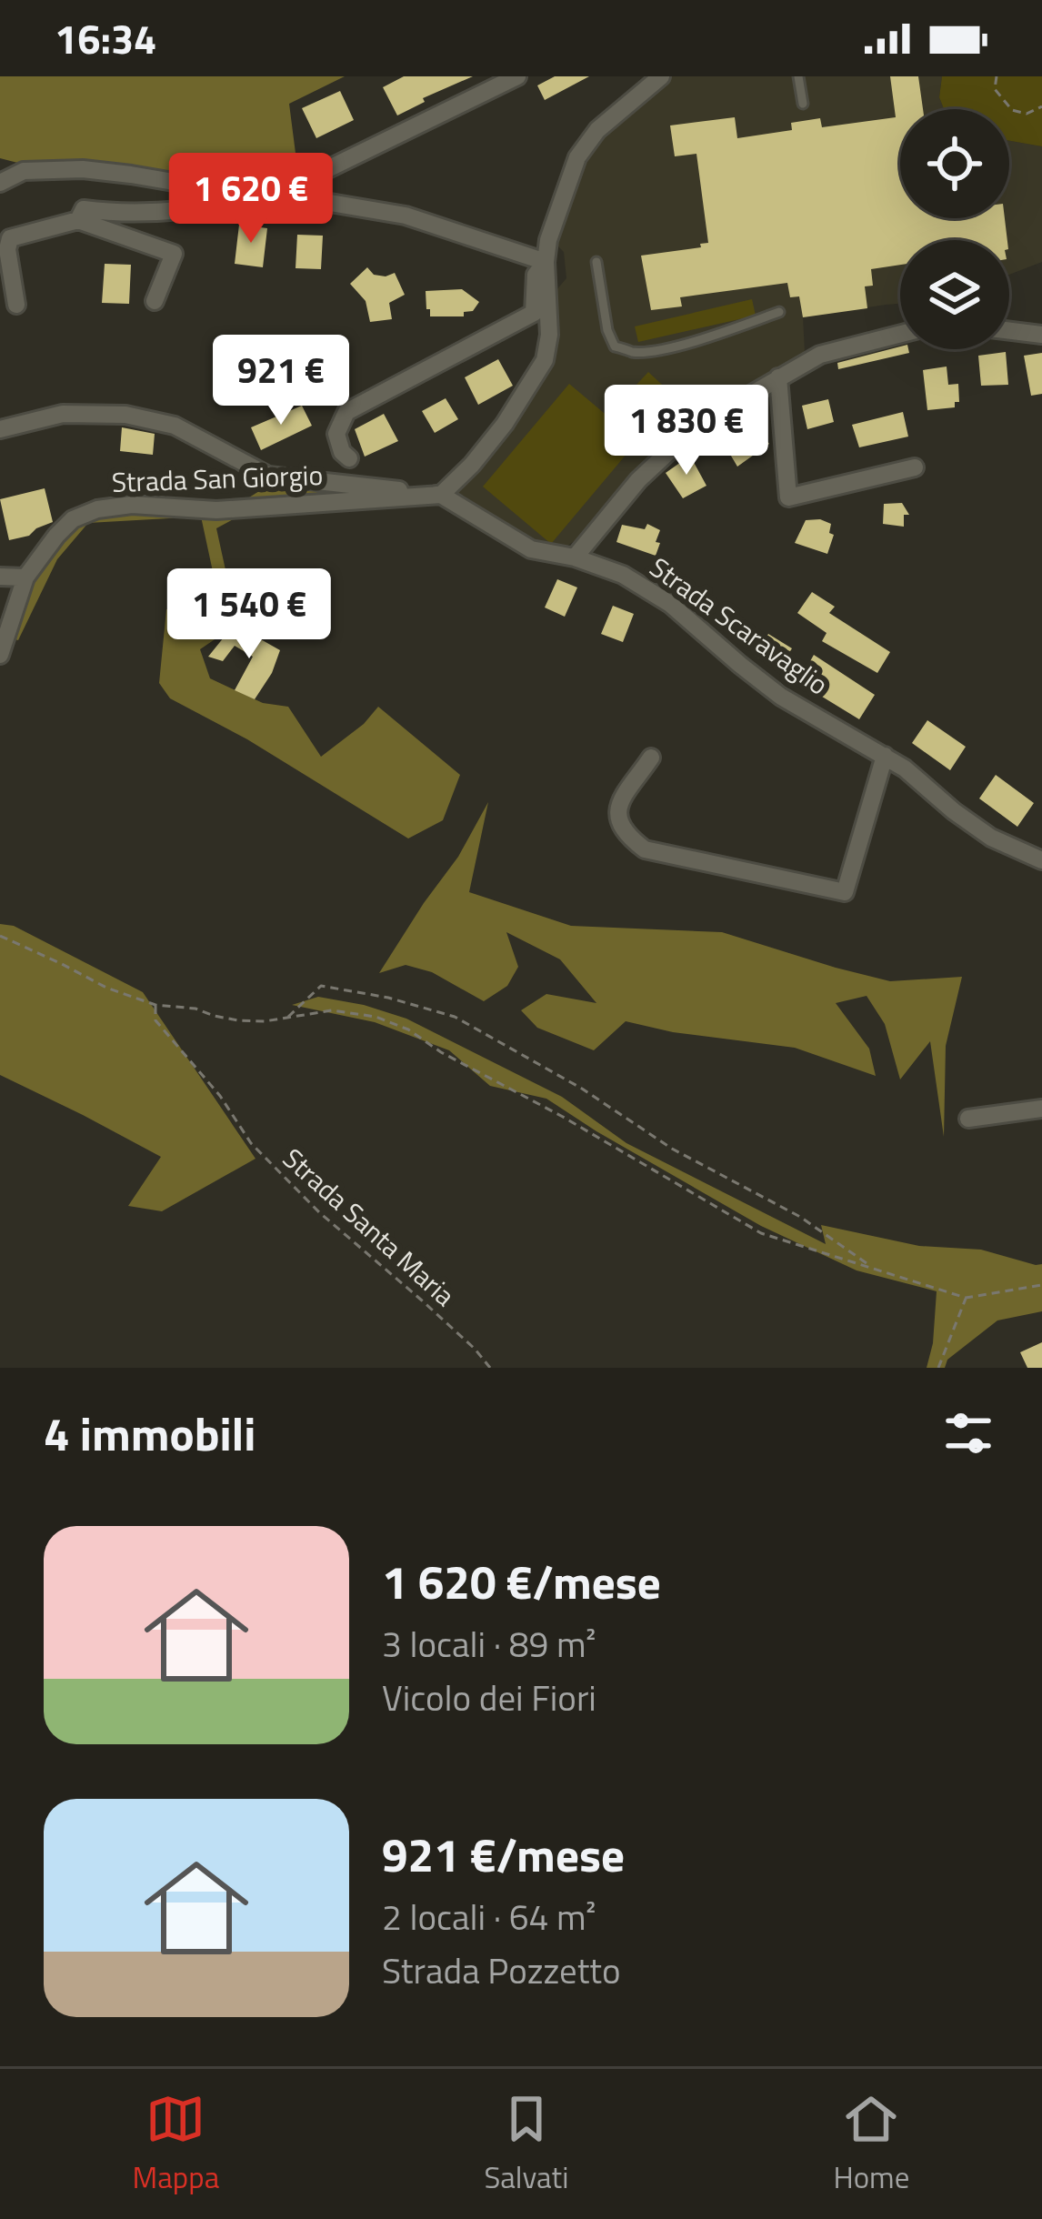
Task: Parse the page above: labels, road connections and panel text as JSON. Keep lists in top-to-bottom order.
{
  "streets": {
    "street": ["Strada San Giorgio", "Strada Scaravaglio"],
    "path": ["Strada Santa Maria"]
  },
  "crossings": [
    ["Strada San Giorgio", "Strada Scaravaglio"]
  ],
  "page": {
    "status": "16:34",
    "price": [
      "1 620 €",
      "921 €",
      "1 830 €",
      "1 540 €"
    ],
    "heading": "4 immobili",
    "list": [
      {
        "name": "1 620 €/mese",
        "note": "3 locali · 89 m² · Vicolo dei Fiori"
      },
      {
        "name": "921 €/mese",
        "note": "2 locali · 64 m² · Strada Pozzetto"
      }
    ],
    "tabs": ["Mappa", "Salvati", "Home"]
  }
}
